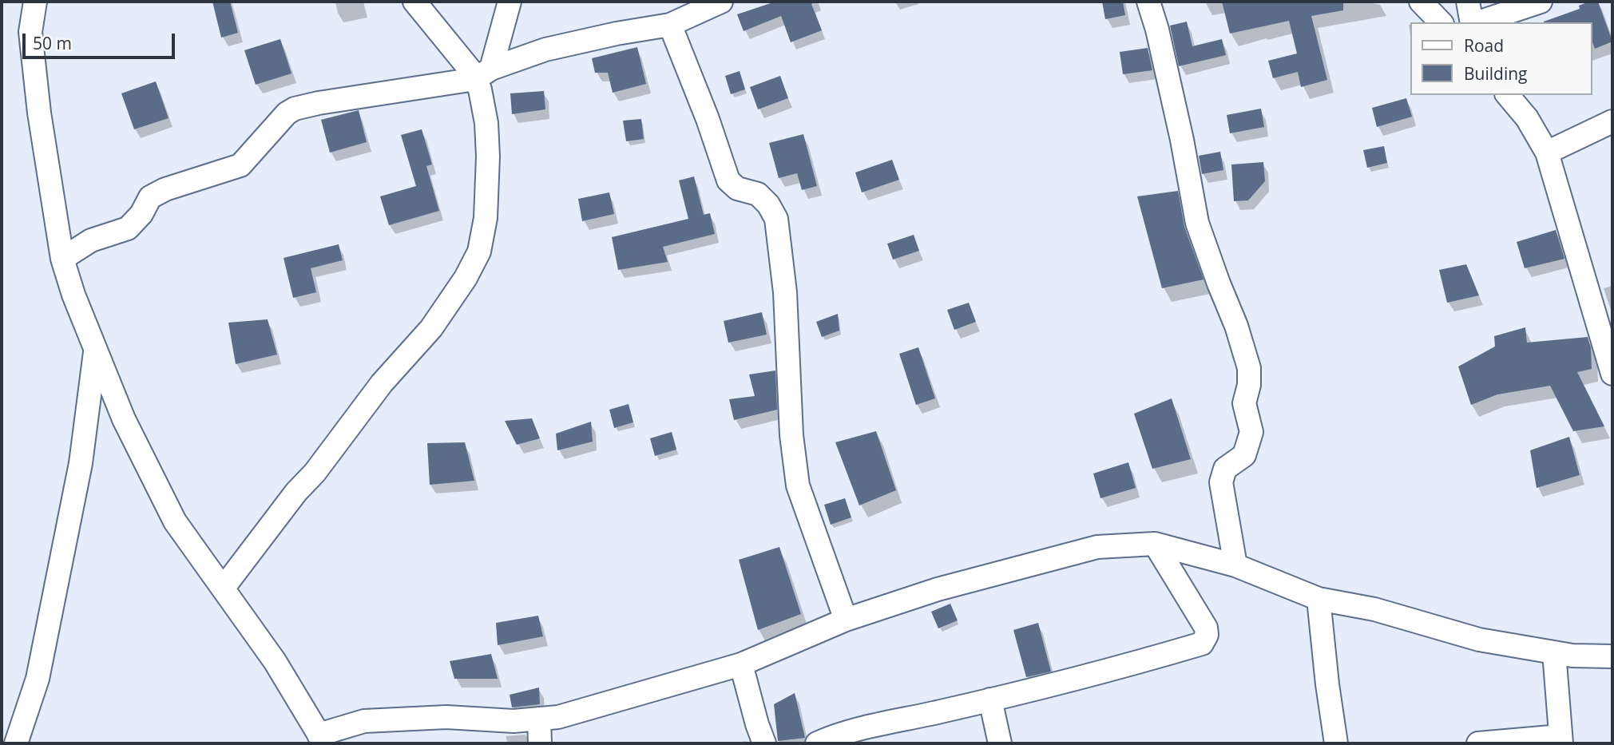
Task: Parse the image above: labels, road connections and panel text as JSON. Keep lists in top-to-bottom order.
{
  "legend": ["Road", "Building"],
  "scale_bar": "50 m"
}
